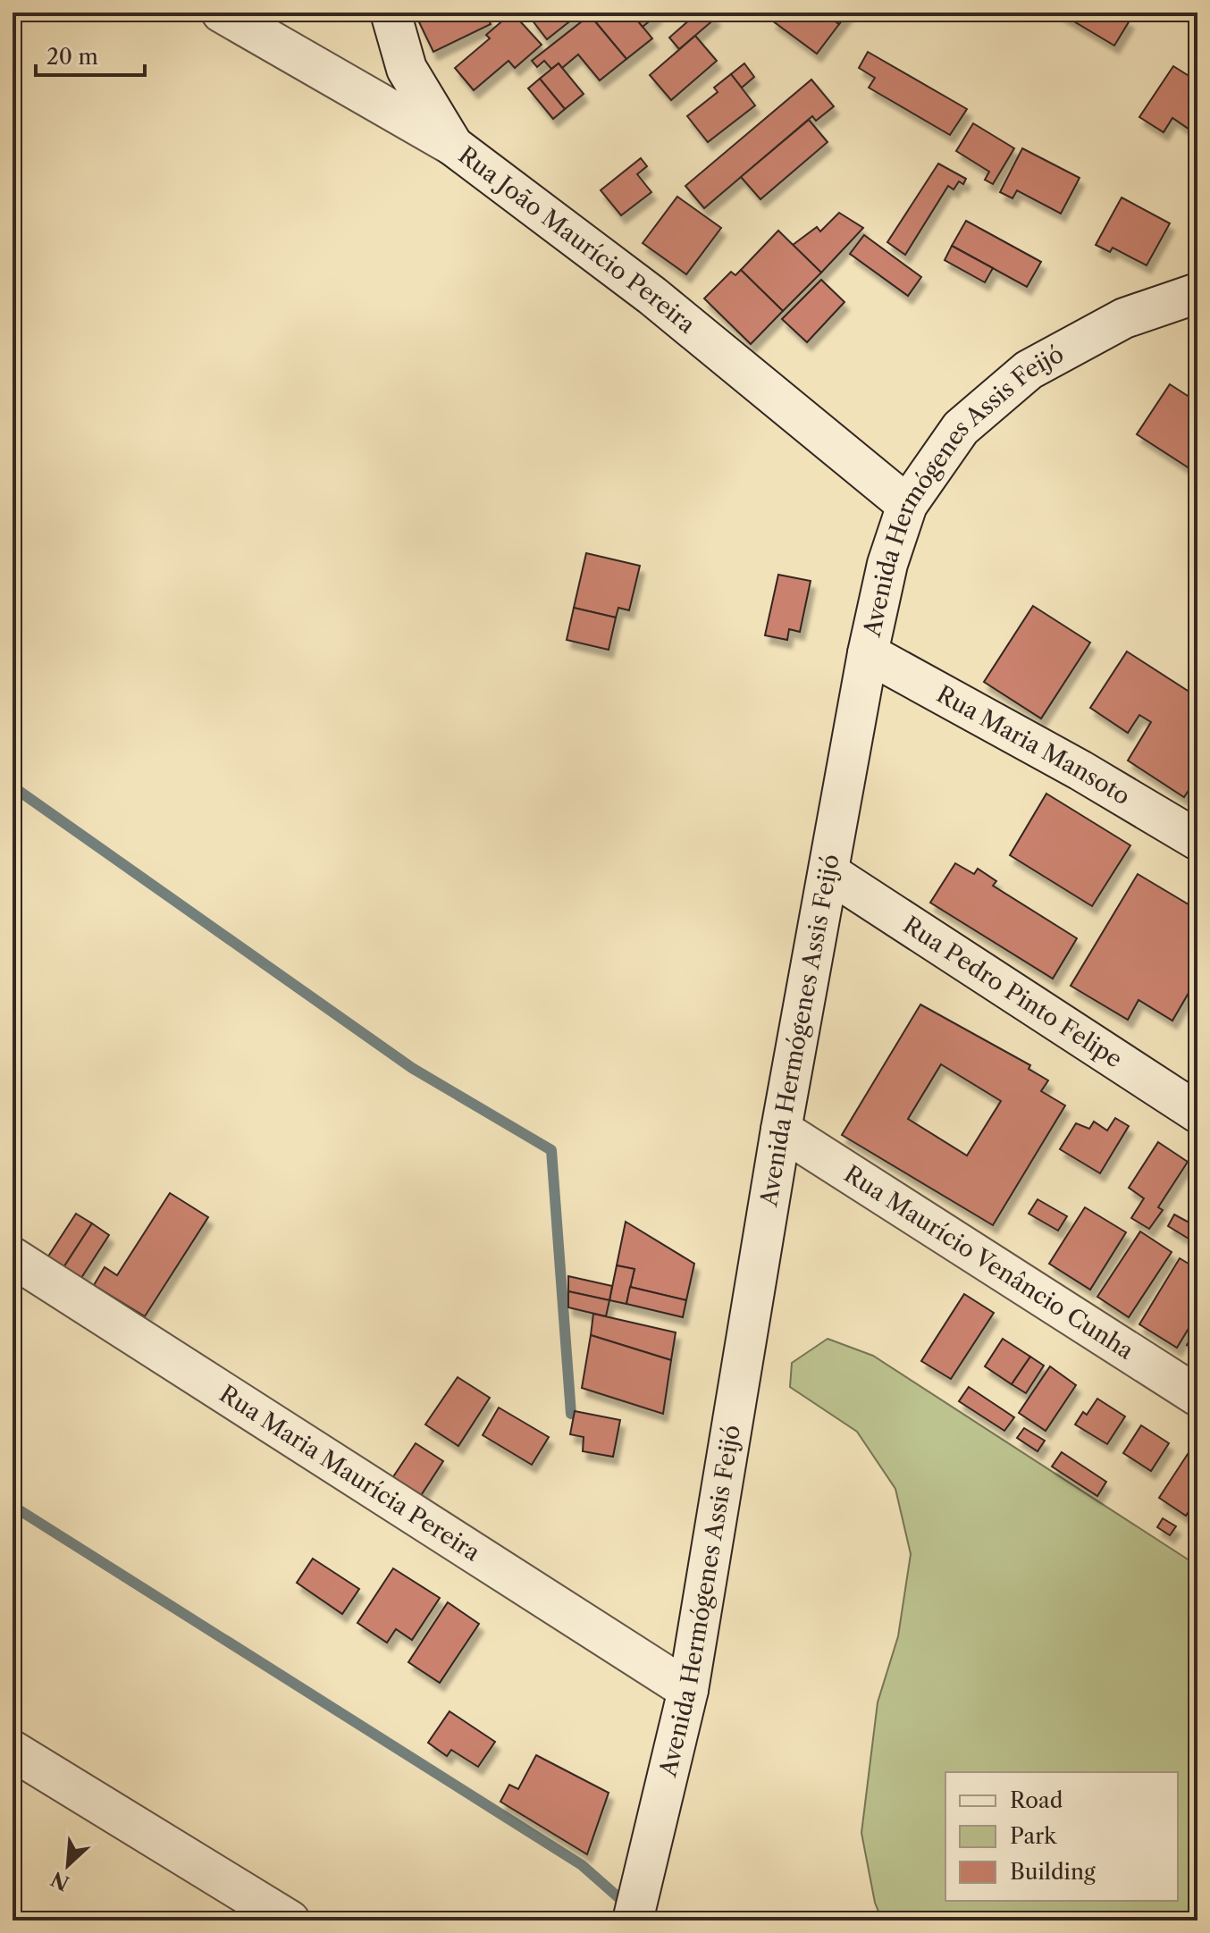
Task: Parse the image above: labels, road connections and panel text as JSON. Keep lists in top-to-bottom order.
{
  "streets": {
    "street": [
      "Rua João Maurício Pereira",
      "Avenida Hermógenes Assis Feijó",
      "Rua Maria Mansoto",
      "Rua Pedro Pinto Felipe",
      "Rua Maurício Venâncio Cunha",
      "Rua Maria Maurícia Pereira"
    ]
  },
  "crossings": [
    ["Rua João Maurício Pereira", "Avenida Hermógenes Assis Feijó"],
    ["Avenida Hermógenes Assis Feijó", "Rua Maria Mansoto"],
    ["Avenida Hermógenes Assis Feijó", "Rua Pedro Pinto Felipe"],
    ["Avenida Hermógenes Assis Feijó", "Rua Maurício Venâncio Cunha"],
    ["Avenida Hermógenes Assis Feijó", "Rua Maria Maurícia Pereira"]
  ],
  "legend": ["Road", "Park", "Building"],
  "scale_bar": "20 m",
  "north": "bottom left"
}
